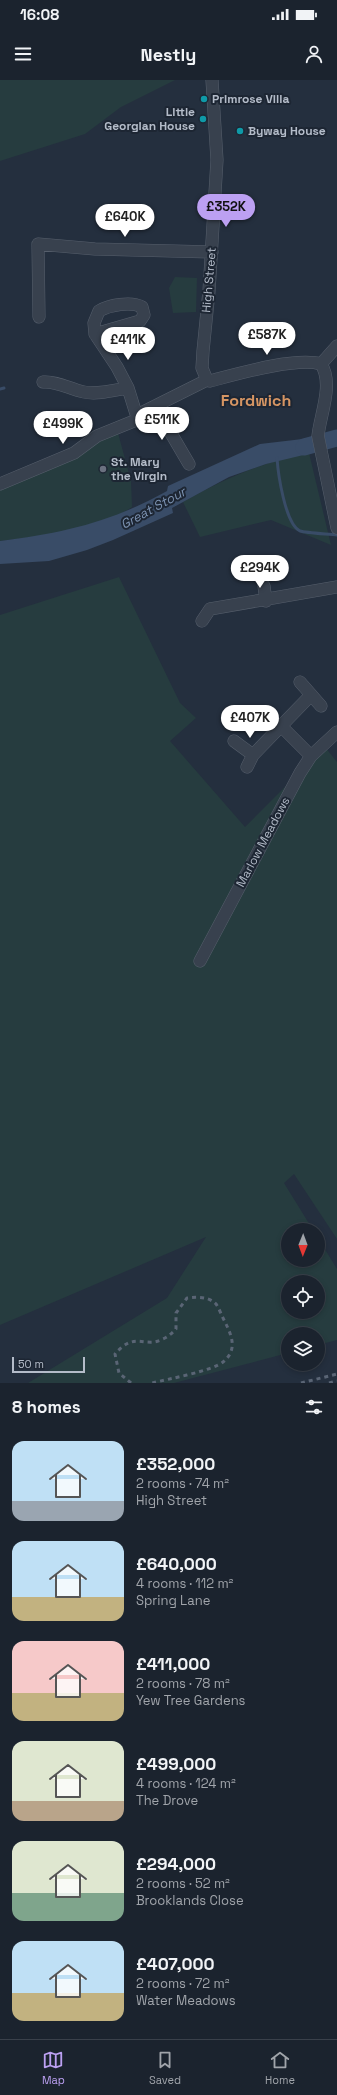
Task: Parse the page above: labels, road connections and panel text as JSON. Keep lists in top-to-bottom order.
{
  "streets": {
    "street": ["High Street", "Marlow Meadows"]
  },
  "districts": ["Fordwich"],
  "water": ["Great Stour"],
  "places": [
    "Primrose Villa",
    "Little Georgian House",
    "Byway House",
    "St. Mary the Virgin"
  ],
  "scale_bar": "50 m",
  "north": "bottom",
  "page": {
    "status": "16:08",
    "header": "Nestly",
    "price": [
      "£352K",
      "£640K",
      "£587K",
      "£411K",
      "£511K",
      "£499K",
      "£294K",
      "£407K"
    ],
    "scale": "50 m",
    "heading": "8 homes",
    "list": [
      {
        "name": "£352,000",
        "note": "2 rooms · 74 m² · High Street"
      },
      {
        "name": "£640,000",
        "note": "4 rooms · 112 m² · Spring Lane"
      },
      {
        "name": "£411,000",
        "note": "2 rooms · 78 m² · Yew Tree Gardens"
      },
      {
        "name": "£499,000",
        "note": "4 rooms · 124 m² · The Drove"
      },
      {
        "name": "£294,000",
        "note": "2 rooms · 52 m² · Brooklands Close"
      },
      {
        "name": "£407,000",
        "note": "2 rooms · 72 m² · Water Meadows"
      }
    ],
    "tabs": ["Map", "Saved", "Home"]
  }
}
